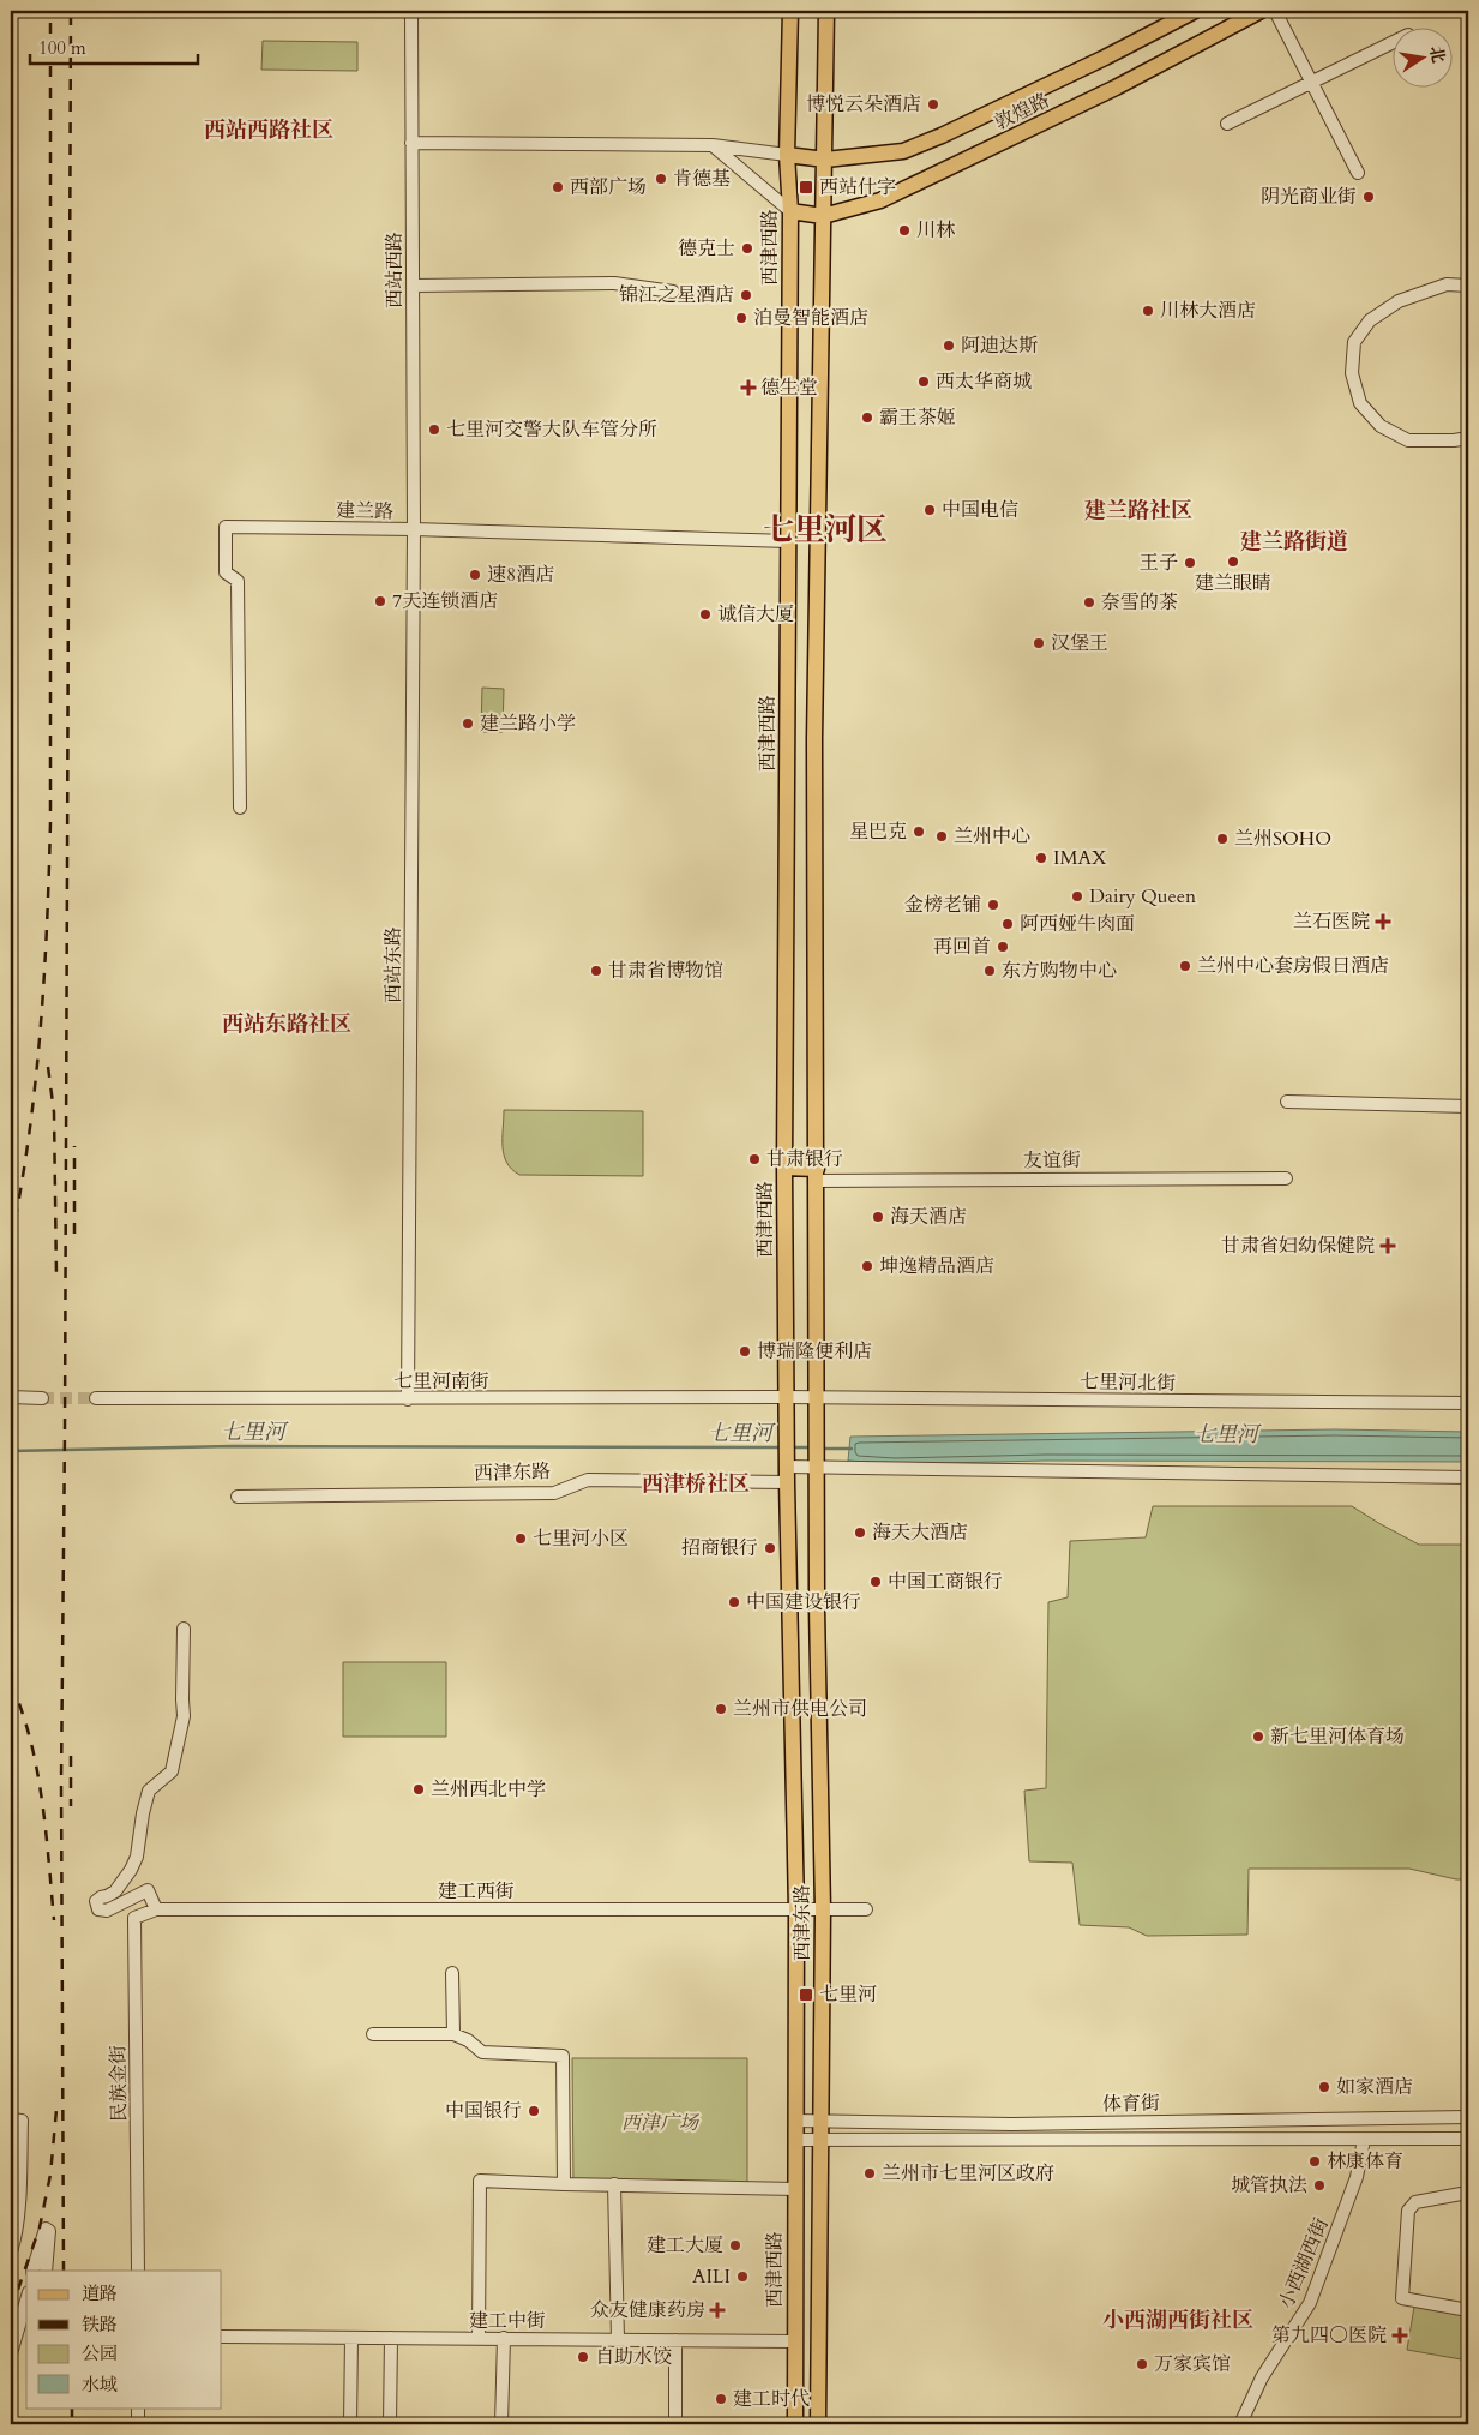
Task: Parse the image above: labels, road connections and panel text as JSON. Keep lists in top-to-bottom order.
{
  "streets": {
    "main road": ["敦煌路", "西津西路", "西津东路"],
    "street": [
      "西站西路",
      "建兰路",
      "西站东路",
      "友谊街",
      "七里河南街",
      "七里河北街",
      "建工西街",
      "民族金街",
      "体育街",
      "小西湖西街",
      "建工中街"
    ]
  },
  "crossings": [
    ["敦煌路", "西津西路"],
    ["西津西路", "建兰路"],
    ["西津西路", "七里河南街"],
    ["西津西路", "七里河北街"],
    ["西津西路", "西津东路"],
    ["西津西路", "体育街"],
    ["西津西路", "建工中街"],
    ["西站西路", "建兰路"],
    ["西站西路", "西站东路"],
    ["建兰路", "西站东路"],
    ["西站东路", "七里河南街"],
    ["七里河南街", "七里河北街"],
    ["西津东路", "建工西街"],
    ["西津东路", "体育街"],
    ["建工西街", "民族金街"],
    ["体育街", "小西湖西街"]
  ],
  "districts": [
    "西站西路社区",
    "建兰路社区",
    "七里河区",
    "建兰路街道",
    "西站东路社区",
    "西津桥社区",
    "小西湖西街社区"
  ],
  "water": ["七里河"],
  "parks": ["西津广场"],
  "places": {
    "other": [
      "博悦云朵酒店",
      "肯德基",
      "西部广场",
      "阴光商业街",
      "川林",
      "德克士",
      "锦江之星酒店",
      "川林大酒店",
      "泊曼智能酒店",
      "阿迪达斯",
      "西太华商城",
      "霸王茶姬",
      "七里河交警大队车管分所",
      "中国电信",
      "建兰眼睛",
      "王子",
      "速8酒店",
      "7天连锁酒店",
      "奈雪的茶",
      "诚信大厦",
      "汉堡王",
      "建兰路小学",
      "星巴克",
      "兰州中心",
      "兰州SOHO",
      "IMAX",
      "Dairy Queen",
      "金榜老铺",
      "阿西娅牛肉面",
      "再回首",
      "兰州中心套房假日酒店",
      "甘肃省博物馆",
      "东方购物中心",
      "甘肃银行",
      "海天酒店",
      "坤逸精品酒店",
      "博瑞隆便利店",
      "海天大酒店",
      "七里河小区",
      "招商银行",
      "中国工商银行",
      "中国建设银行",
      "兰州市供电公司",
      "新七里河体育场",
      "兰州西北中学",
      "如家酒店",
      "中国银行",
      "林康体育",
      "兰州市七里河区政府",
      "城管执法",
      "建工大厦",
      "AILI",
      "自助水饺",
      "万家宾馆",
      "建工时代"
    ],
    "transit": ["西站什字", "七里河"],
    "health": [
      "德生堂",
      "兰石医院",
      "甘肃省妇幼保健院",
      "众友健康药房",
      "第九四〇医院"
    ]
  },
  "legend": [
    "道路",
    "铁路",
    "公园",
    "水域"
  ],
  "scale_bar": "100 m",
  "north": "right"
}
